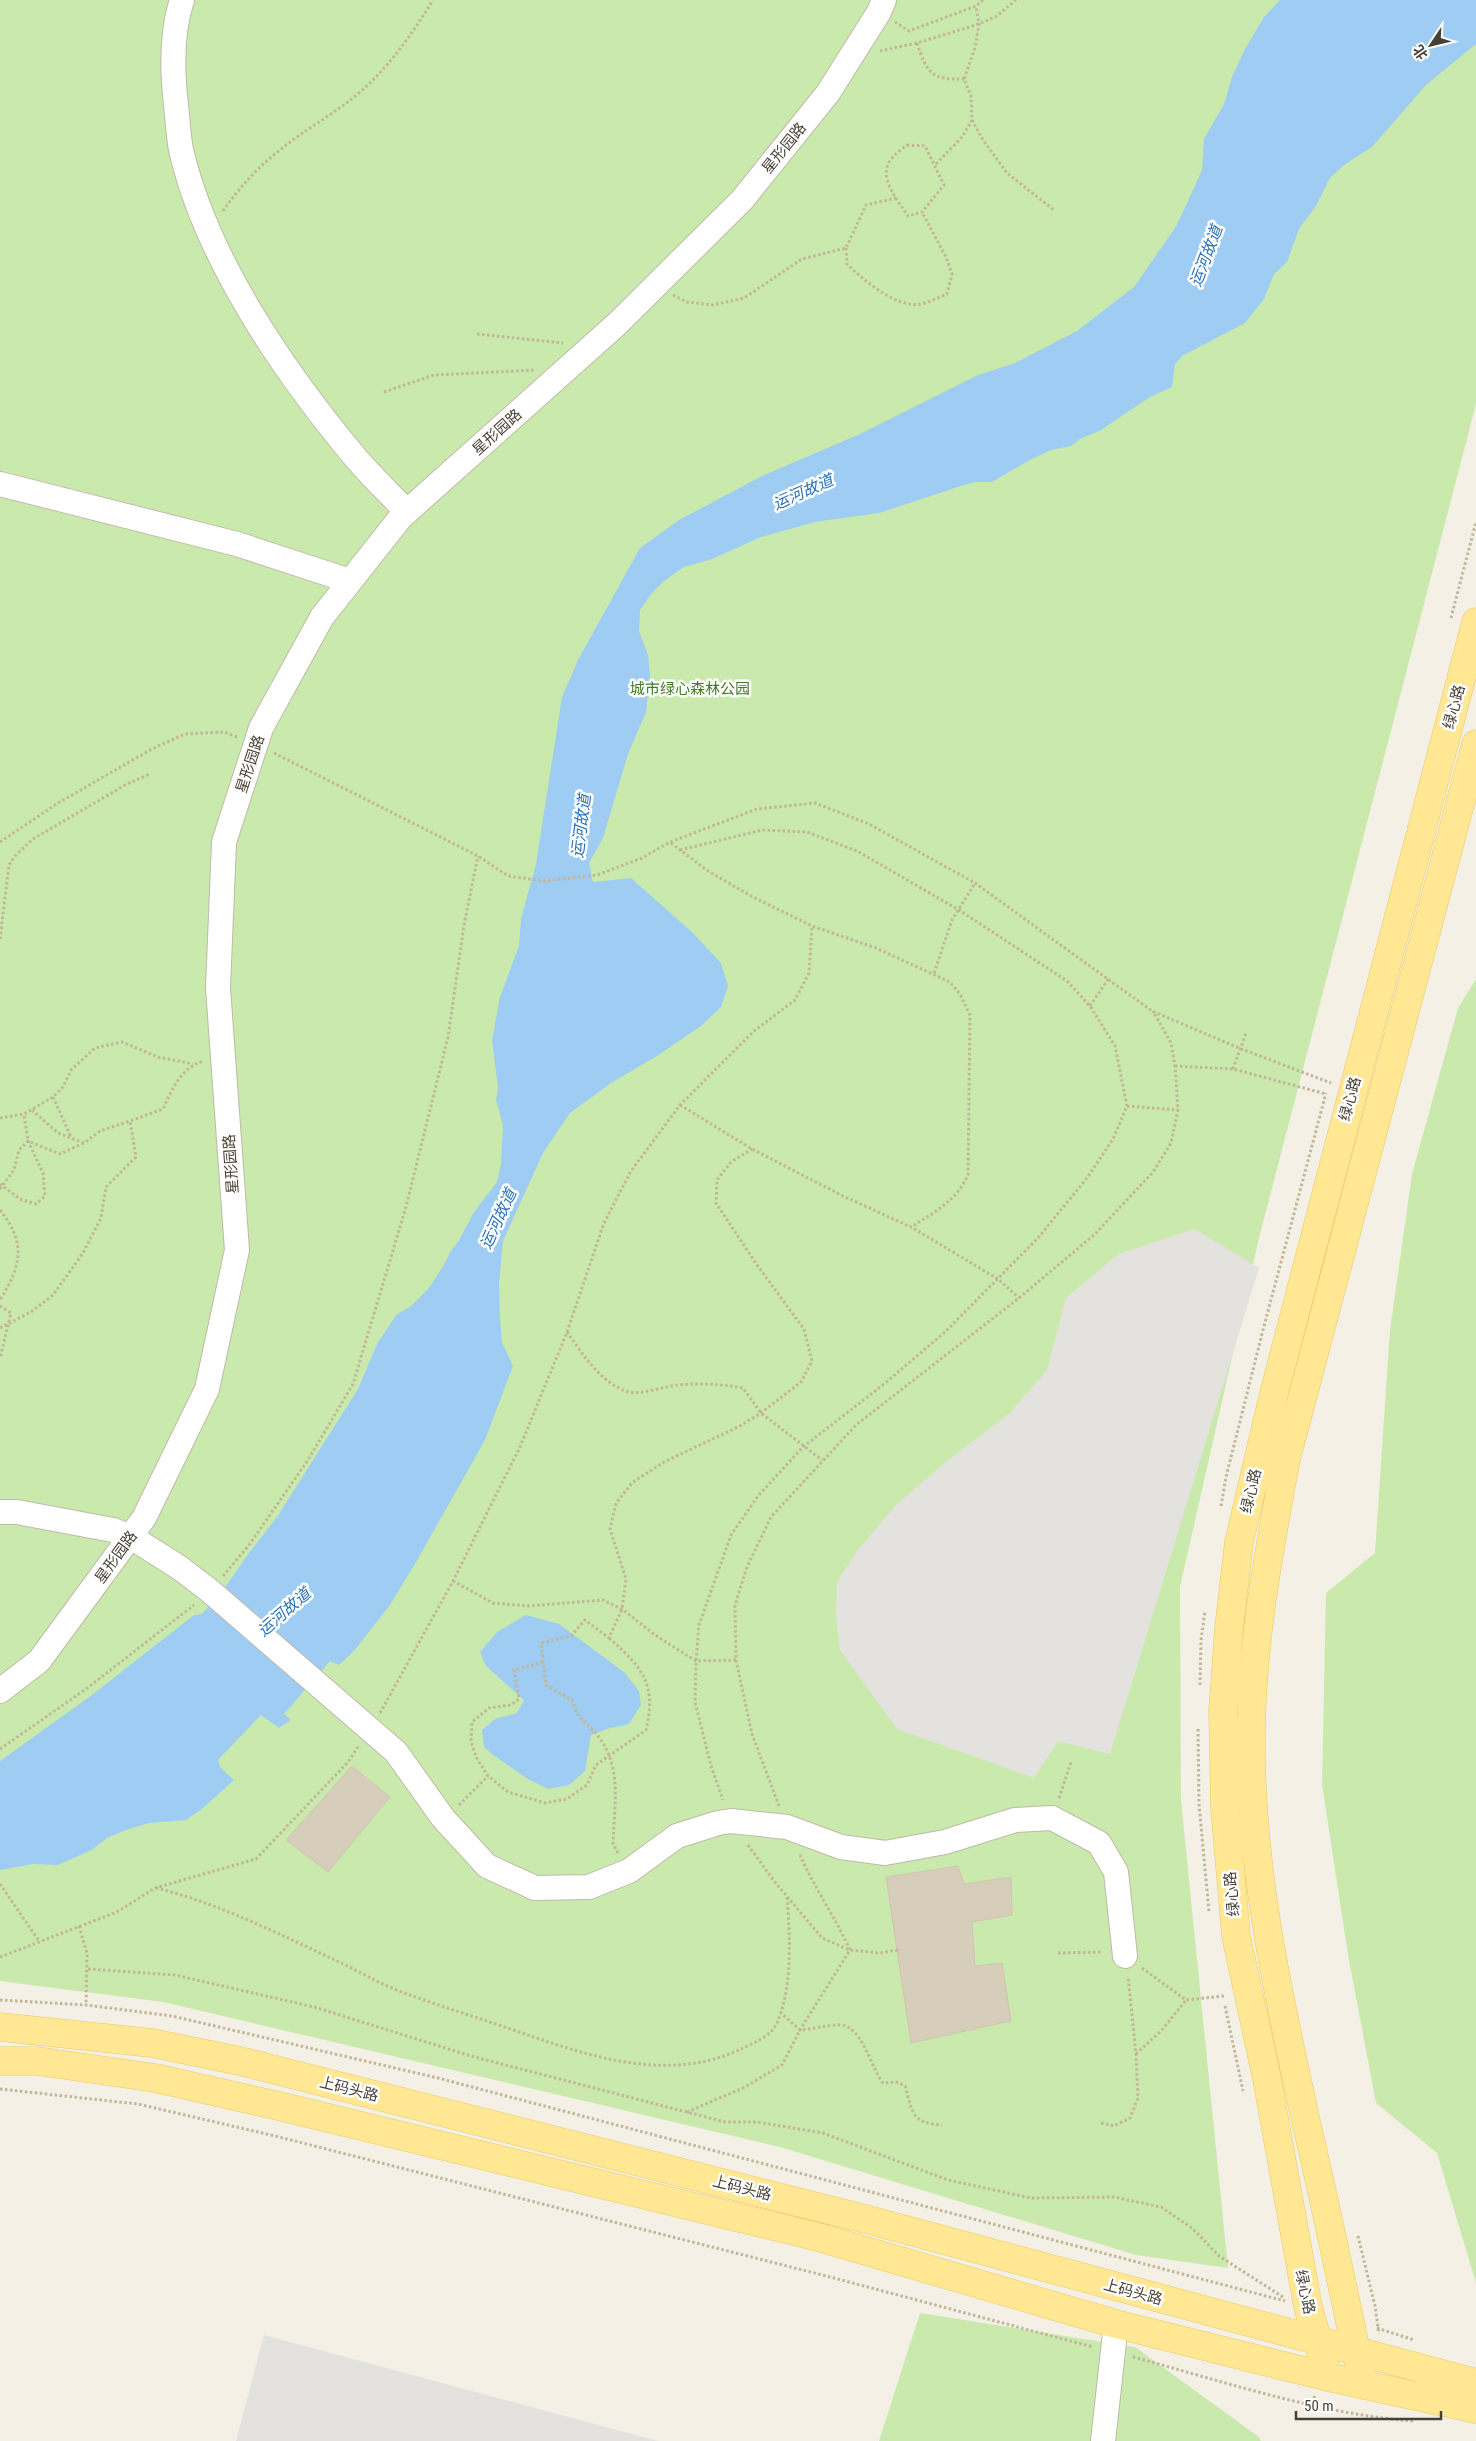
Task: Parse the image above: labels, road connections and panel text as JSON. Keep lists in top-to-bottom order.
{
  "streets": {
    "main road": ["绿心路", "上码头路"],
    "street": ["星形园路"]
  },
  "crossings": [
    ["绿心路", "上码头路"]
  ],
  "water": ["运河故道"],
  "parks": ["城市绿心森林公园"],
  "scale_bar": "50 m",
  "north": "bottom left"
}
